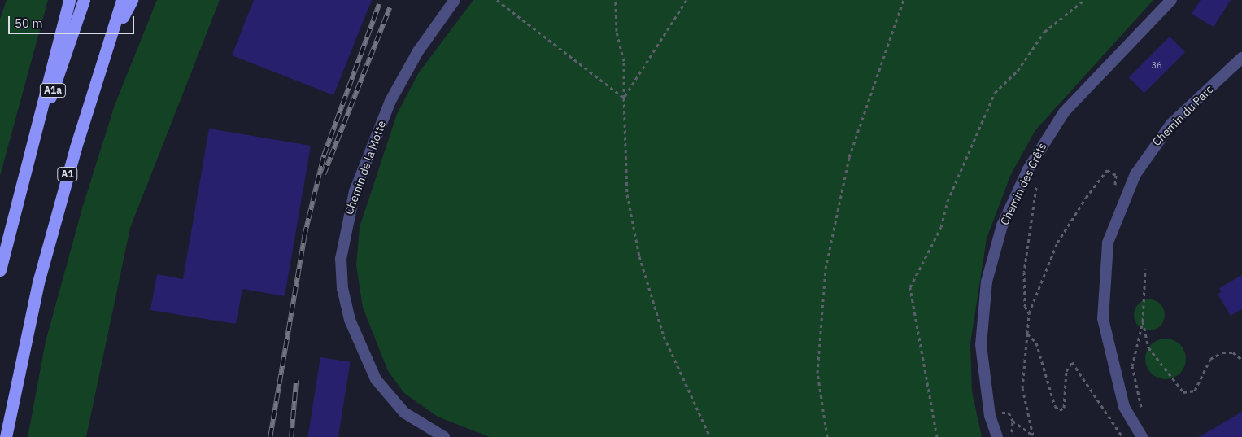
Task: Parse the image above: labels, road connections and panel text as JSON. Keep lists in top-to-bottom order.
{
  "streets": {
    "highway": ["A1a", "A1"],
    "street": ["Chemin du Parc", "Chemin de la Motte", "Chemin des Crêts"]
  },
  "house_numbers": ["36"],
  "scale_bar": "50 m"
}
